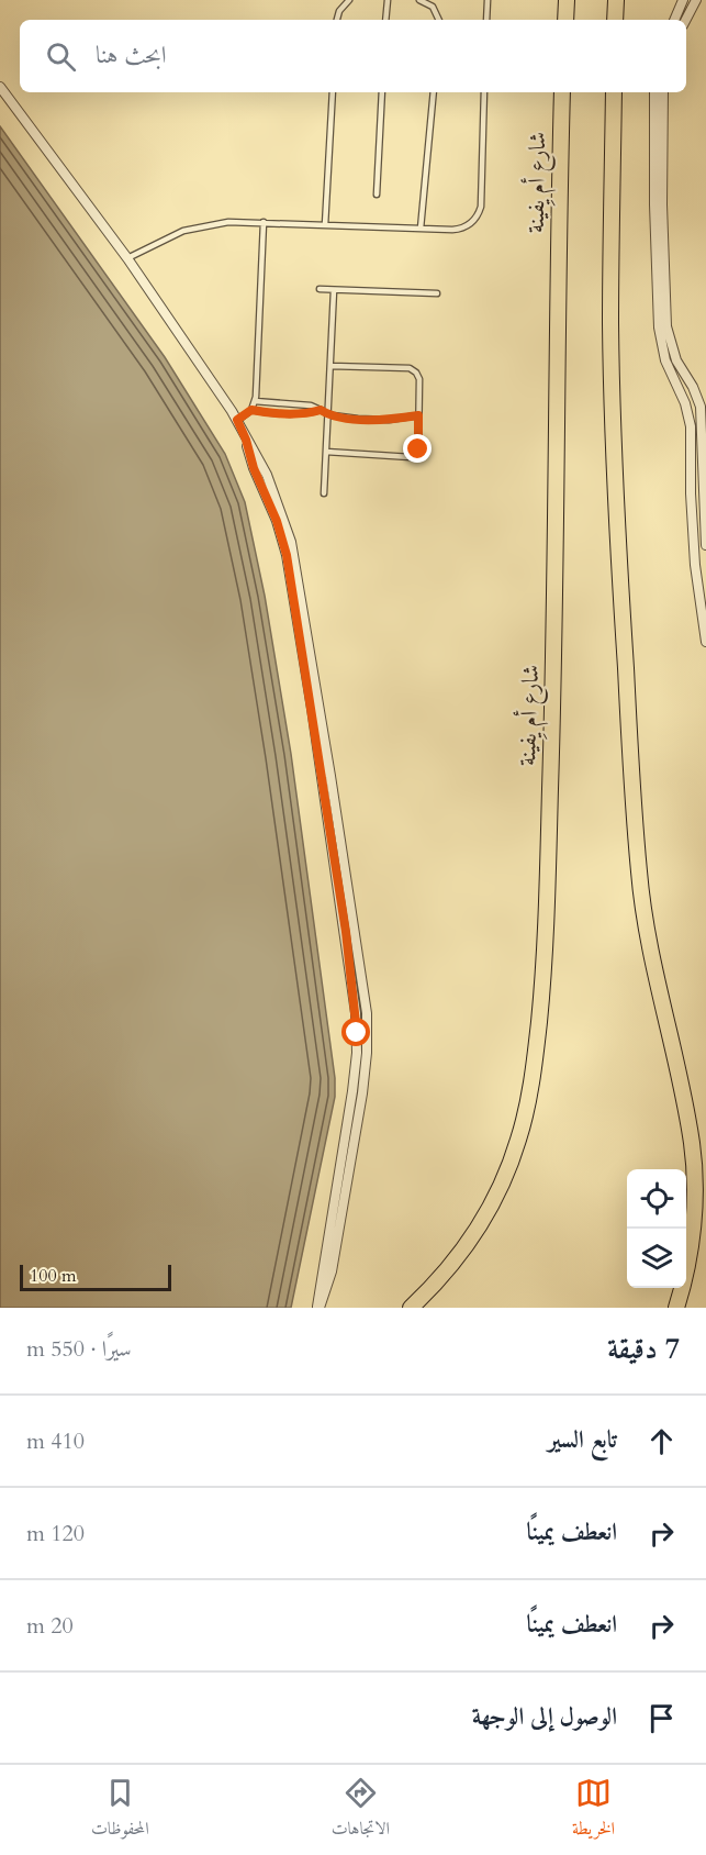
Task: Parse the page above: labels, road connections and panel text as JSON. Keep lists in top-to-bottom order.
{
  "streets": {
    "main road": ["شارع أم يِفينة"]
  },
  "scale_bar": "100 m",
  "page": {
    "search": "ابحث هنا",
    "scale": "100 m",
    "heading": ["7 دقيقة", "سيرًا · 550 m"],
    "list": [
      ["تابع السير", "410 m"],
      ["انعطف يمينًا", "120 m"],
      ["انعطف يمينًا", "20 m"],
      "الوصول إلى الوجهة"
    ],
    "nav": ["الخريطة", "الاتجاهات", "المحفوظات"]
  }
}
